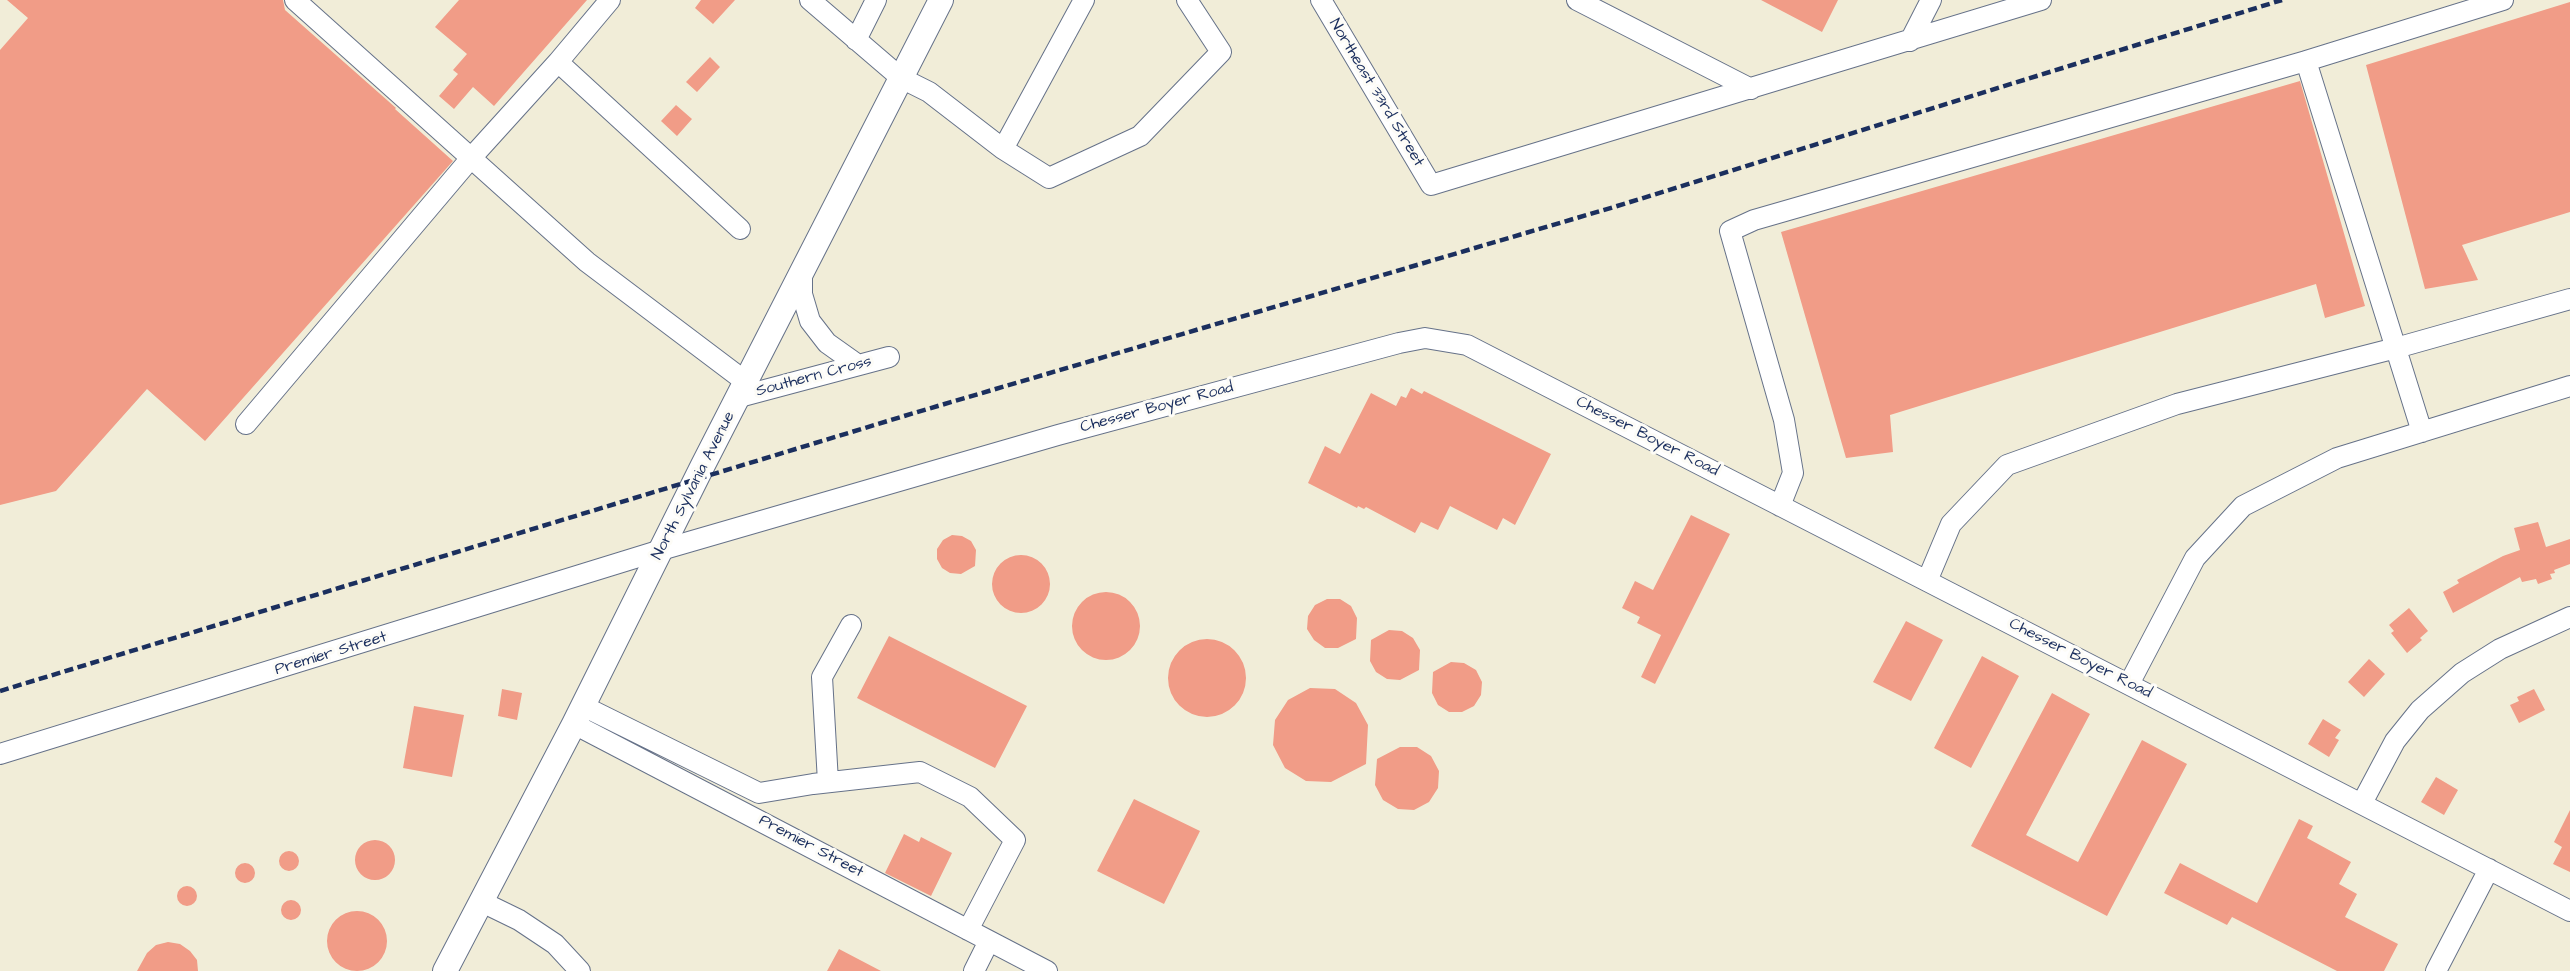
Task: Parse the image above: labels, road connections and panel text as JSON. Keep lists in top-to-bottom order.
{
  "streets": {
    "main road": ["North Sylvania Avenue"],
    "street": [
      "Northeast 33rd Street",
      "Southern Cross",
      "Chesser Boyer Road",
      "Premier Street"
    ]
  },
  "crossings": [
    ["Southern Cross", "North Sylvania Avenue"],
    ["Chesser Boyer Road", "North Sylvania Avenue"],
    ["Chesser Boyer Road", "Premier Street"],
    ["North Sylvania Avenue", "Premier Street"]
  ]
}
